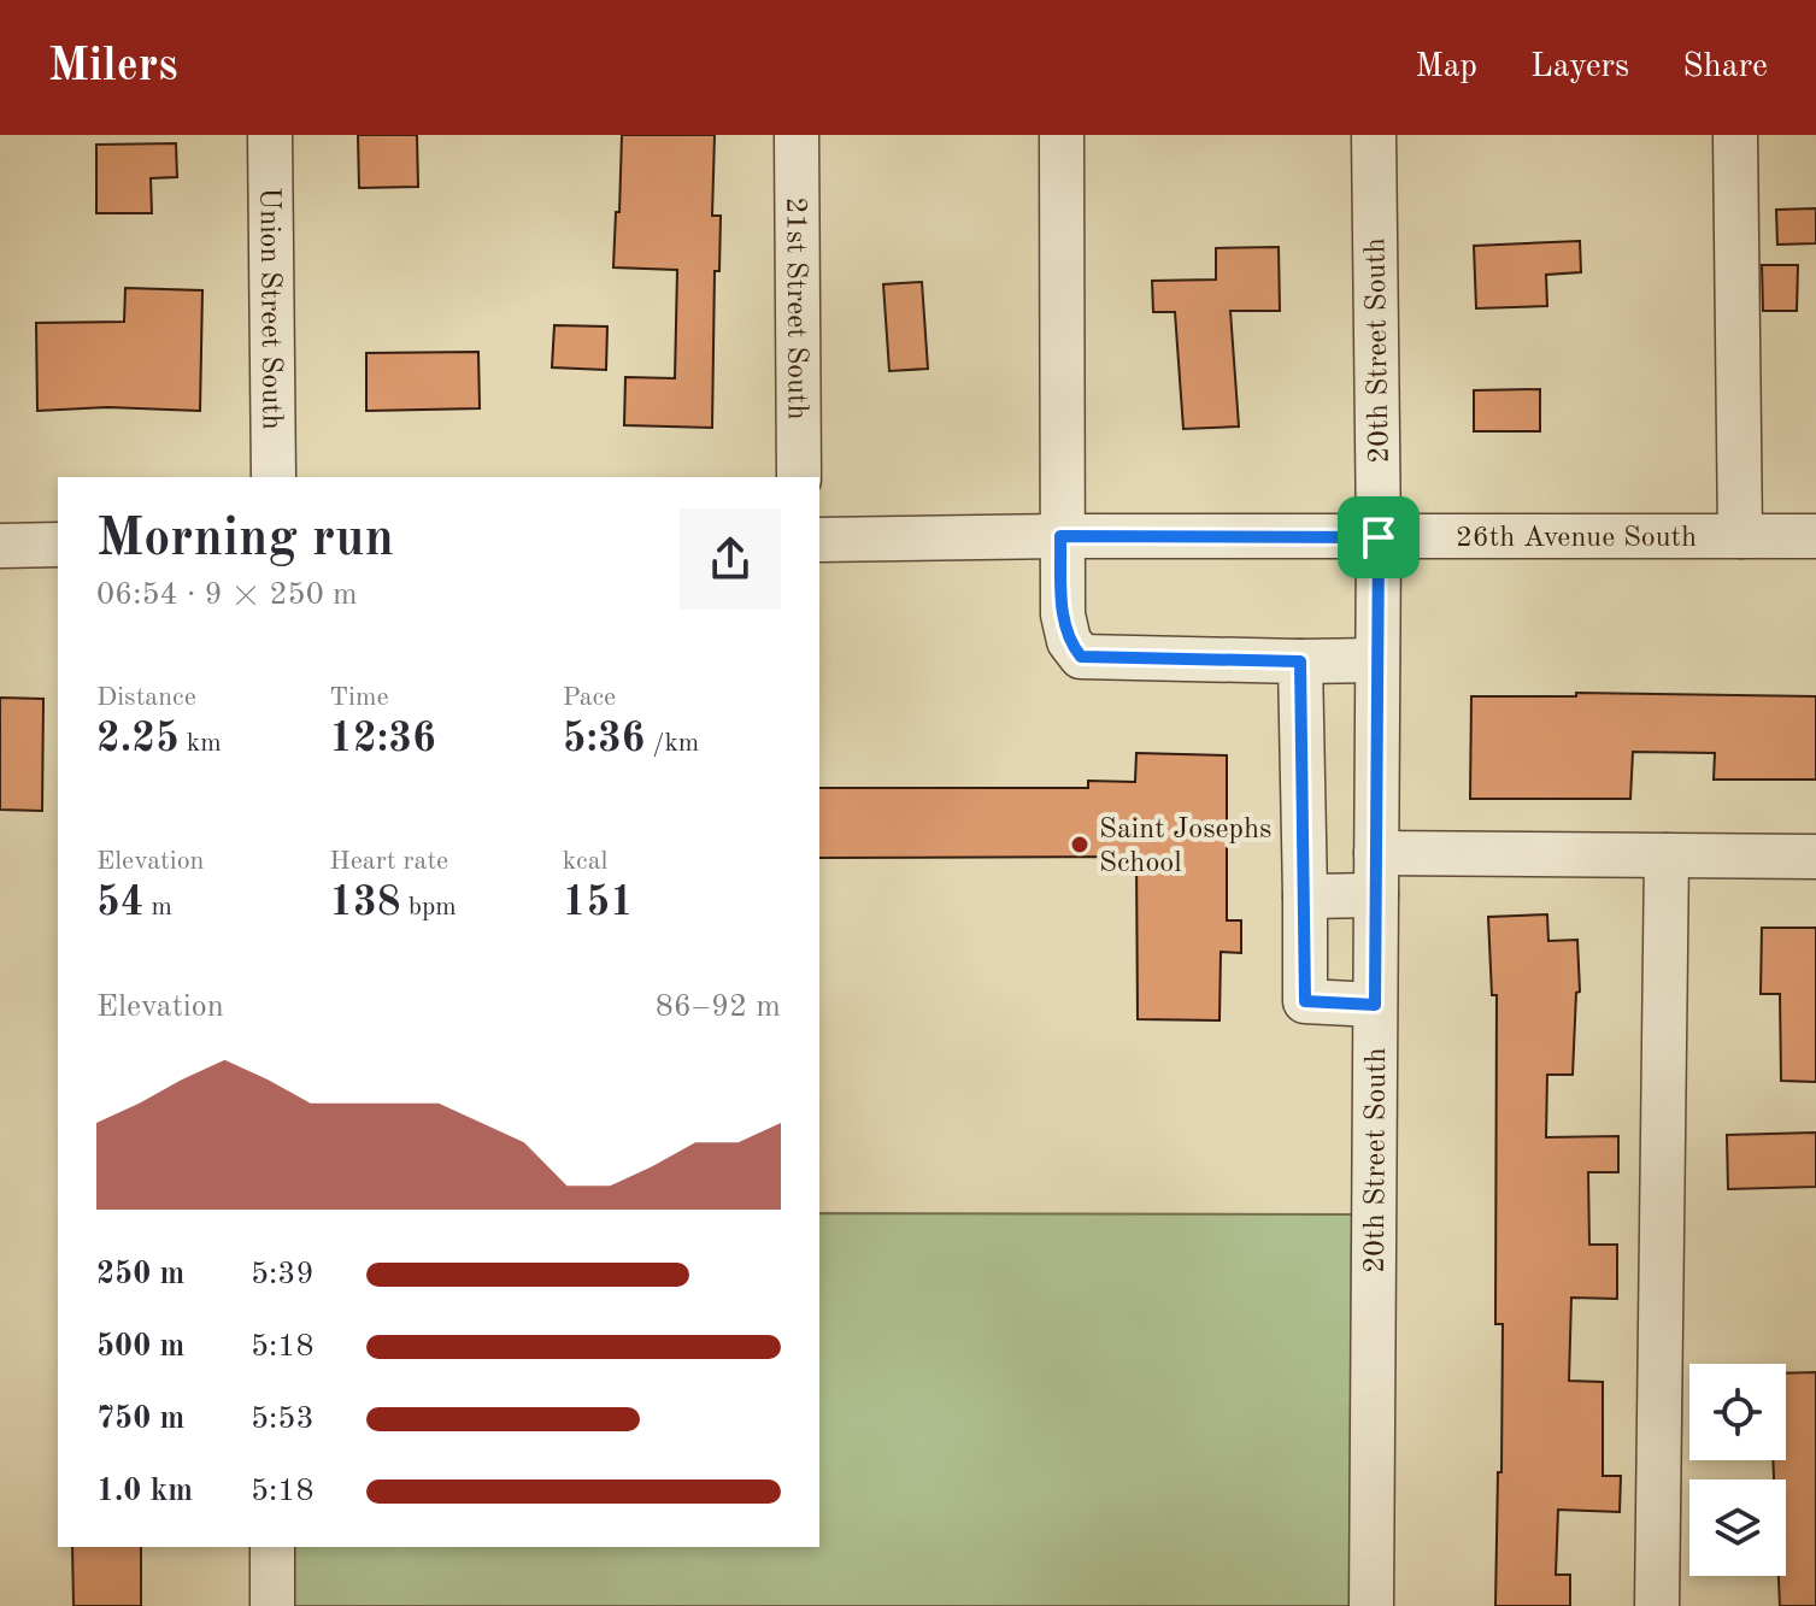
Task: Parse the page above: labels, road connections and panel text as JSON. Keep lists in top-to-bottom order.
{
  "streets": {
    "street": [
      "Union Street South",
      "21st Street South",
      "20th Street South",
      "26th Avenue South"
    ]
  },
  "crossings": [
    ["20th Street South", "26th Avenue South"]
  ],
  "places": ["Saint Josephs School"],
  "page": {
    "header": "Milers",
    "nav": ["Map", "Layers", "Share"],
    "heading": ["Morning run", "06:54 · 9 × 250 m"],
    "stats": [
      ["Distance", "2.25 km"],
      ["Time", "12:36"],
      ["Pace", "5:36 /km"],
      ["Elevation", "54 m"],
      ["Heart rate", "138 bpm"],
      ["kcal", "151"]
    ],
    "chart": ["Elevation", "86–92 m"],
    "list": [
      {
        "name": "250 m",
        "note": "5:39"
      },
      {
        "name": "500 m",
        "note": "5:18"
      },
      {
        "name": "750 m",
        "note": "5:53"
      },
      {
        "name": "1.0 km",
        "note": "5:18"
      }
    ]
  }
}
